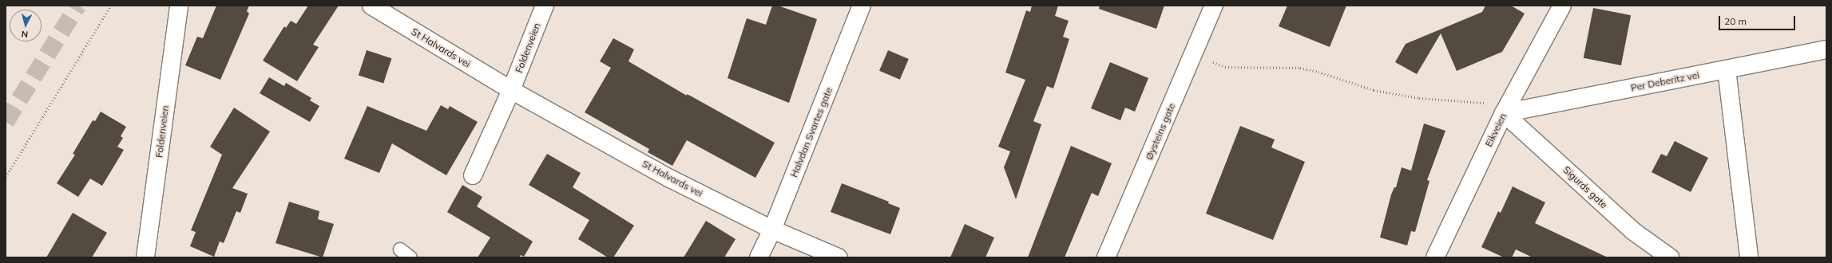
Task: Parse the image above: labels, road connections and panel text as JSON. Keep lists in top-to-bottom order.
{
  "streets": {
    "street": [
      "St Halvards vei",
      "Foldenveien",
      "Per Deberitz vei",
      "Eikveien",
      "Øysteins gate",
      "Halvdan Svartes gate",
      "Sigurds gate"
    ]
  },
  "crossings": [
    ["St Halvards vei", "Foldenveien"],
    ["St Halvards vei", "Halvdan Svartes gate"],
    ["Per Deberitz vei", "Eikveien"],
    ["Per Deberitz vei", "Sigurds gate"],
    ["Eikveien", "Sigurds gate"]
  ],
  "scale_bar": "20 m",
  "north": "bottom"
}
